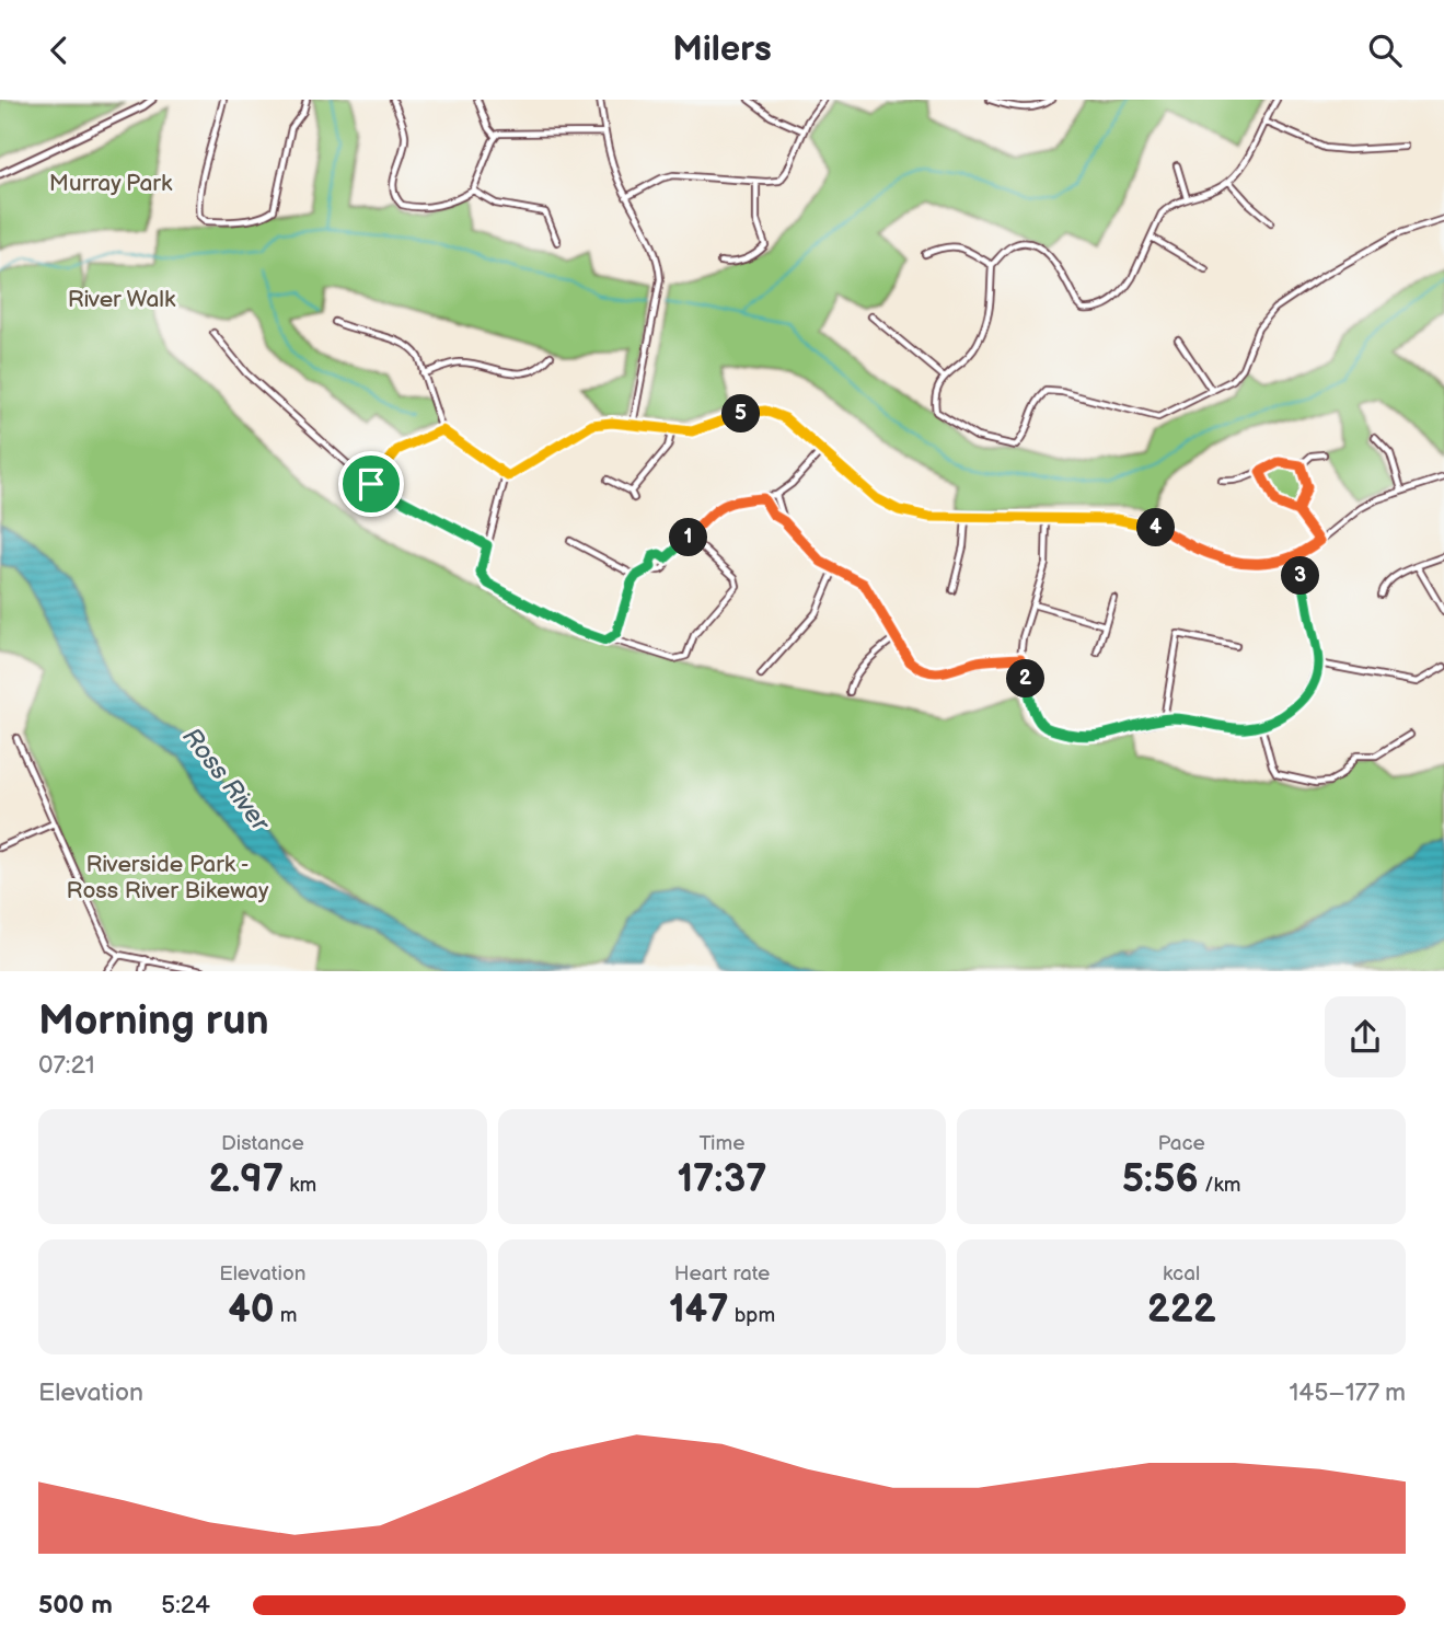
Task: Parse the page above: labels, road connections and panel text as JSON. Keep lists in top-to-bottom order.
{
  "water": ["Ross River"],
  "parks": ["Murray Park", "River Walk", "Riverside Park - Ross River Bikeway"],
  "page": {
    "header": "Milers",
    "pins": [
      "5",
      "4",
      "1",
      "3",
      "2"
    ],
    "heading": ["Morning run", "07:21"],
    "stats": [
      ["Distance", "2.97 km"],
      ["Time", "17:37"],
      ["Pace", "5:56 /km"],
      ["Elevation", "40 m"],
      ["Heart rate", "147 bpm"],
      ["kcal", "222"]
    ],
    "chart": ["Elevation", "145–177 m"],
    "list": [
      {
        "name": "500 m",
        "note": "5:24"
      }
    ]
  }
}
